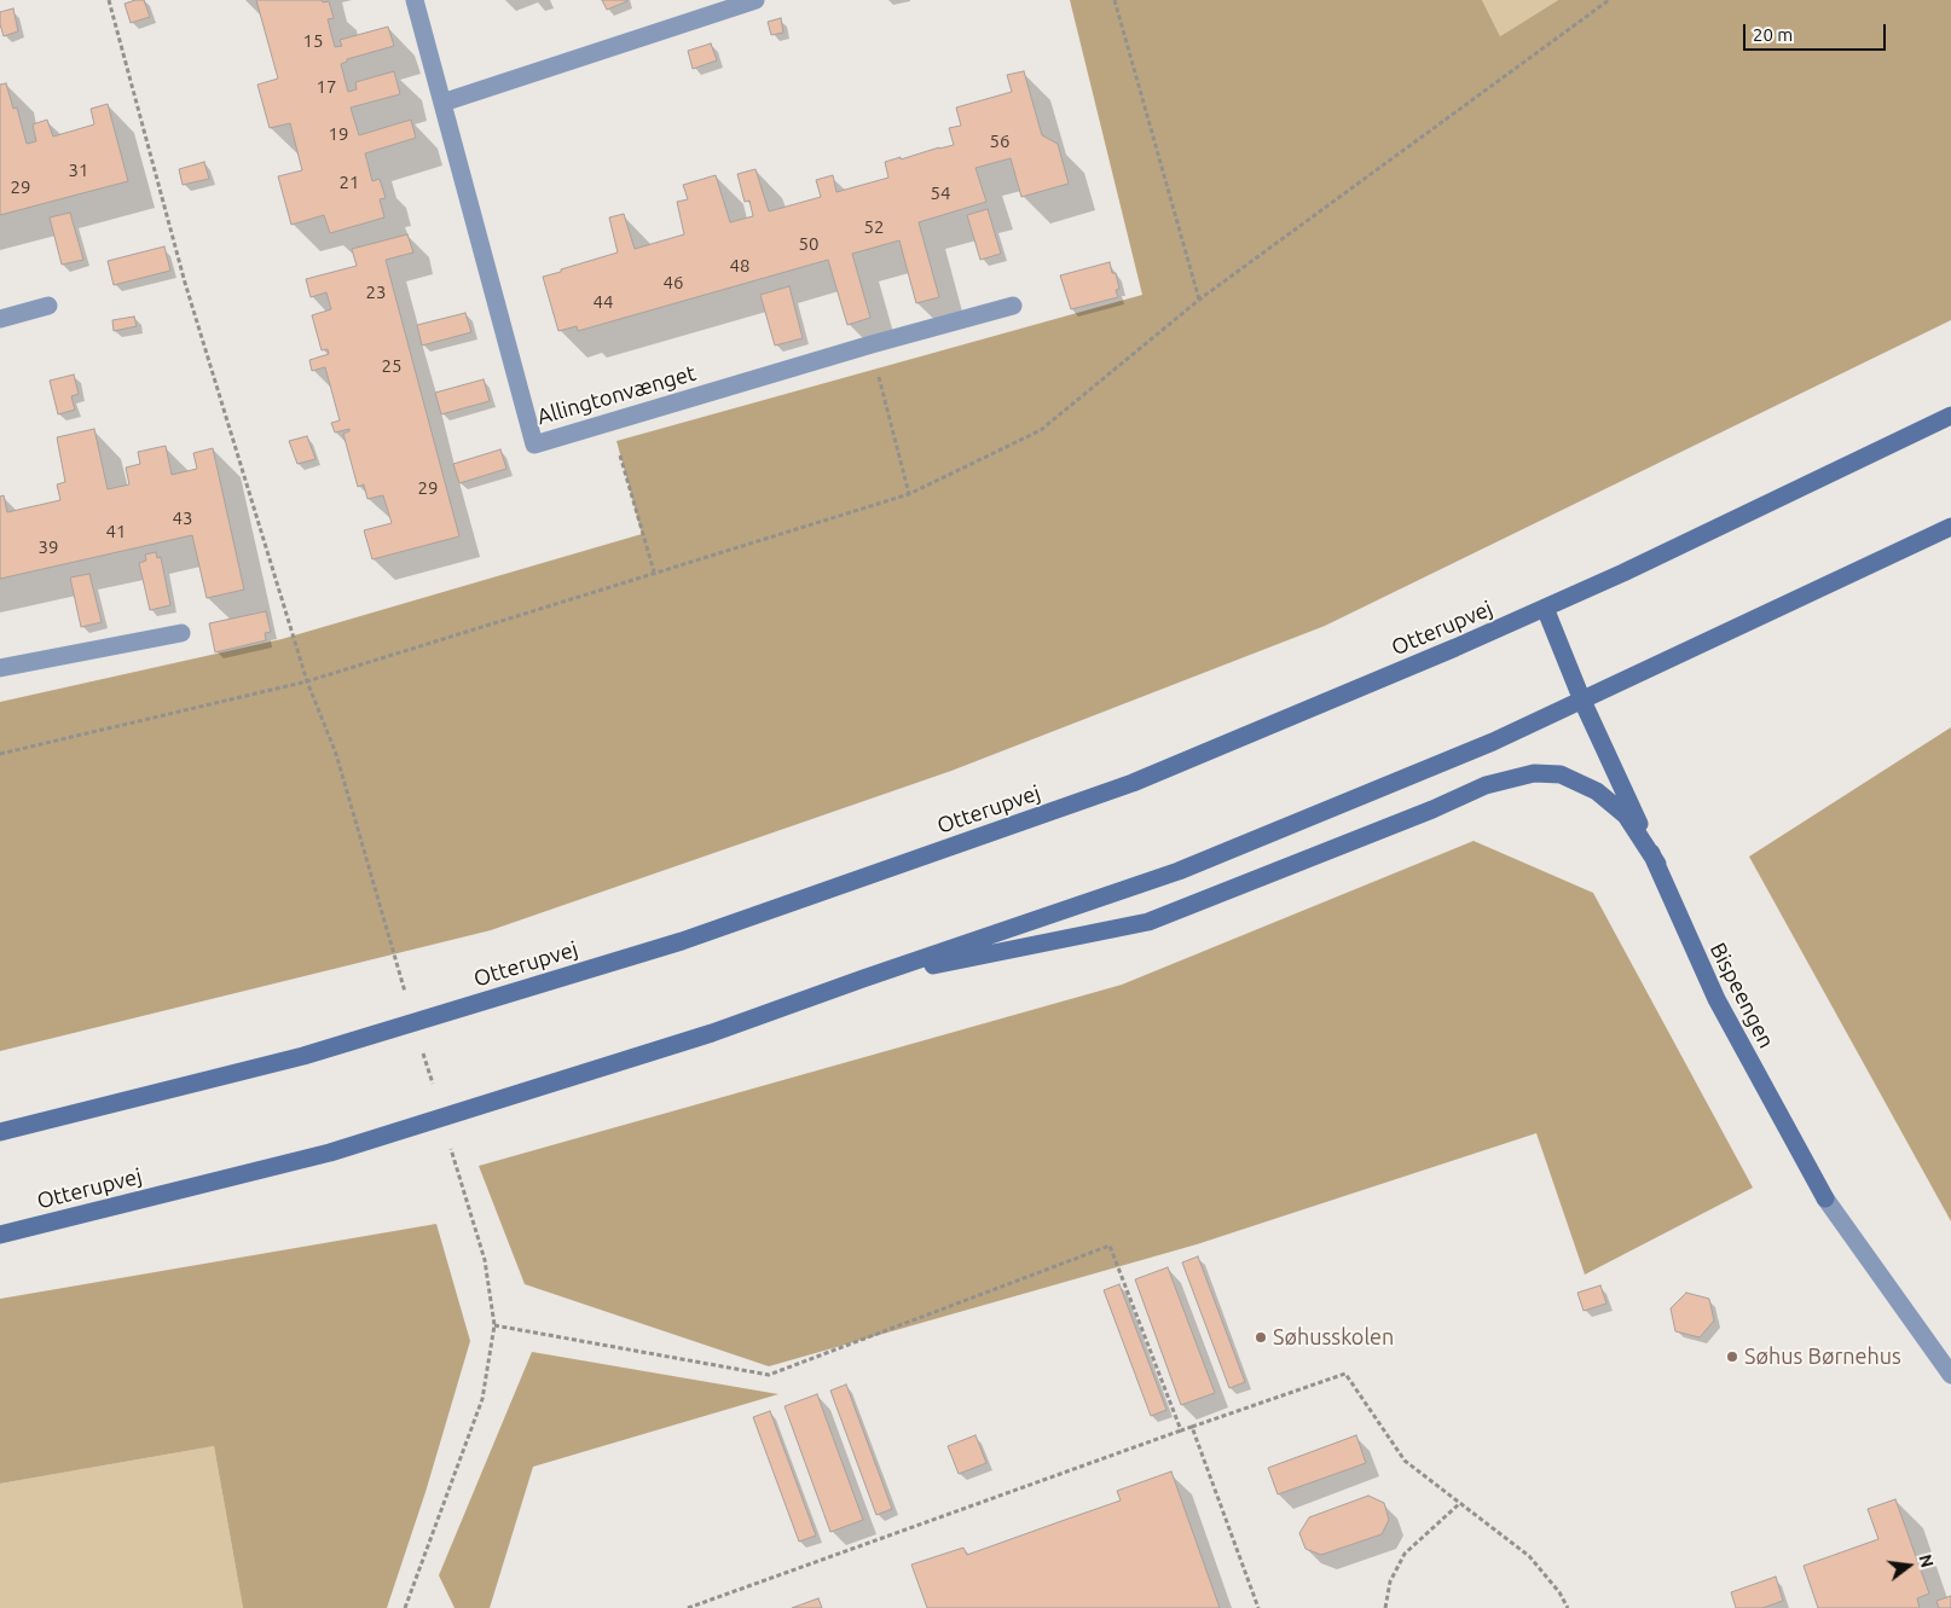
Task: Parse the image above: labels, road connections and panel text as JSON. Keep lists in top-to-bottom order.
{
  "streets": {
    "main road": ["Otterupvej", "Bispeengen"],
    "street": ["Allingtonvænget"]
  },
  "crossings": [
    ["Otterupvej", "Bispeengen"]
  ],
  "places": ["Søhusskolen", "Søhus Børnehus"],
  "house_numbers": [
    "15",
    "17",
    "19",
    "56",
    "31",
    "21",
    "29",
    "54",
    "52",
    "50",
    "48",
    "46",
    "23",
    "44",
    "25",
    "29",
    "43",
    "41",
    "39"
  ],
  "scale_bar": "20 m",
  "north": "right"
}
